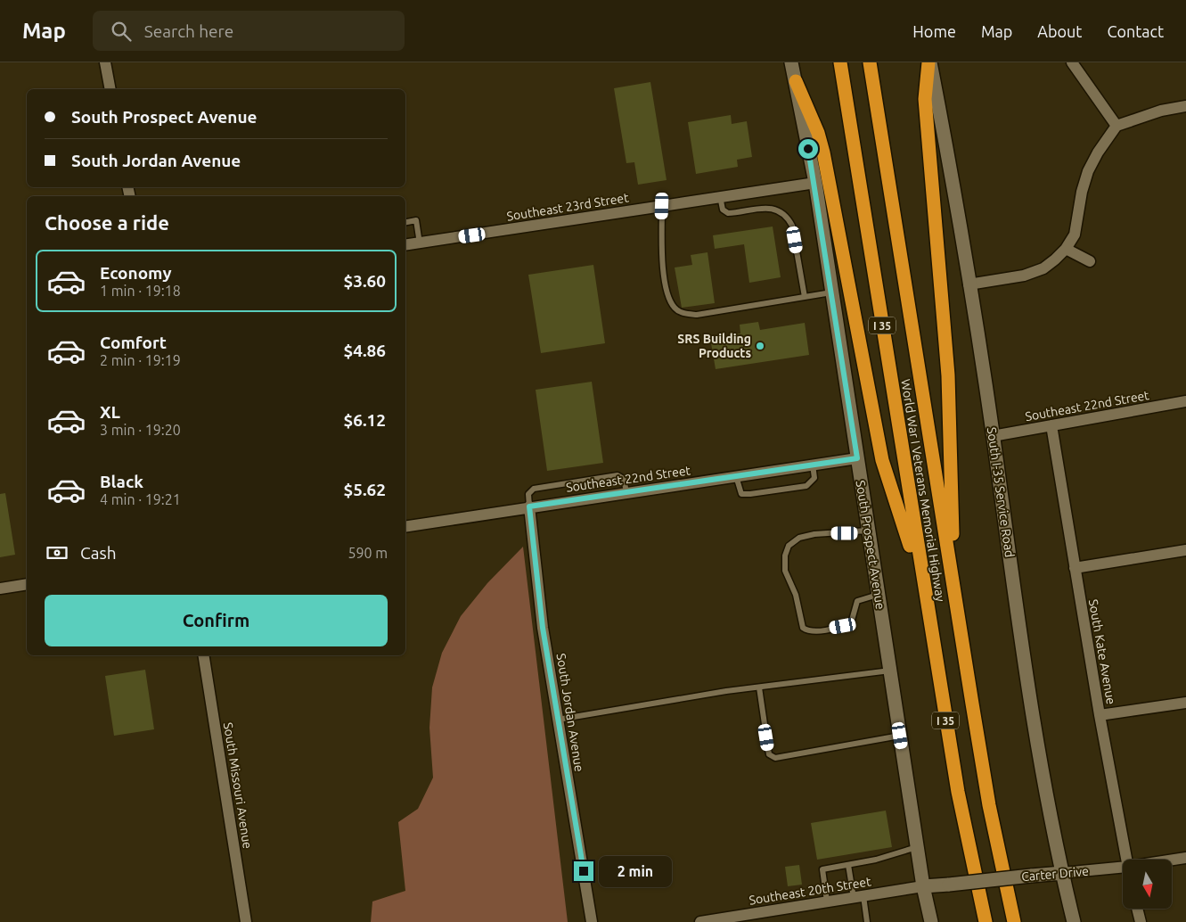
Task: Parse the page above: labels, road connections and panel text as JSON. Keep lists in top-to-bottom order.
{
  "streets": {
    "highway": ["I 35", "World War I Veterans Memorial Highway"],
    "main road": ["South I-35 Service Road", "South Prospect Avenue", "Carter Drive"],
    "street": [
      "Southeast 23rd Street",
      "Southeast 22nd Street",
      "South Kate Avenue",
      "South Jordan Avenue",
      "South Missouri Avenue",
      "Southeast 20th Street"
    ]
  },
  "crossings": [
    ["Southeast 23rd Street", "South Prospect Avenue"],
    ["Southeast 22nd Street", "South I-35 Service Road"],
    ["Southeast 22nd Street", "South Prospect Avenue"],
    ["Southeast 22nd Street", "South Kate Avenue"],
    ["Southeast 22nd Street", "South Jordan Avenue"],
    ["South I-35 Service Road", "Carter Drive"],
    ["South Prospect Avenue", "Carter Drive"],
    ["South Prospect Avenue", "Southeast 20th Street"],
    ["Carter Drive", "Southeast 20th Street"]
  ],
  "places": ["SRS Building Products"],
  "north": "bottom",
  "page": {
    "header": "Map",
    "search": "Search here",
    "nav": [
      "Home",
      "Map",
      "About",
      "Contact"
    ],
    "banner": ["South Prospect Avenue", "South Jordan Avenue"],
    "heading": "Choose a ride",
    "list": [
      {
        "name": "Economy",
        "note": "1 min · 19:18",
        "value": "$3.60"
      },
      {
        "name": "Comfort",
        "note": "2 min · 19:19",
        "value": "$4.86"
      },
      {
        "name": "XL",
        "note": "3 min · 19:20",
        "value": "$6.12"
      },
      {
        "name": "Black",
        "note": "4 min · 19:21",
        "value": "$5.62"
      }
    ],
    "pay": ["Cash", "590 m"],
    "buttons": "Confirm",
    "bubble": "2 min"
  }
}
